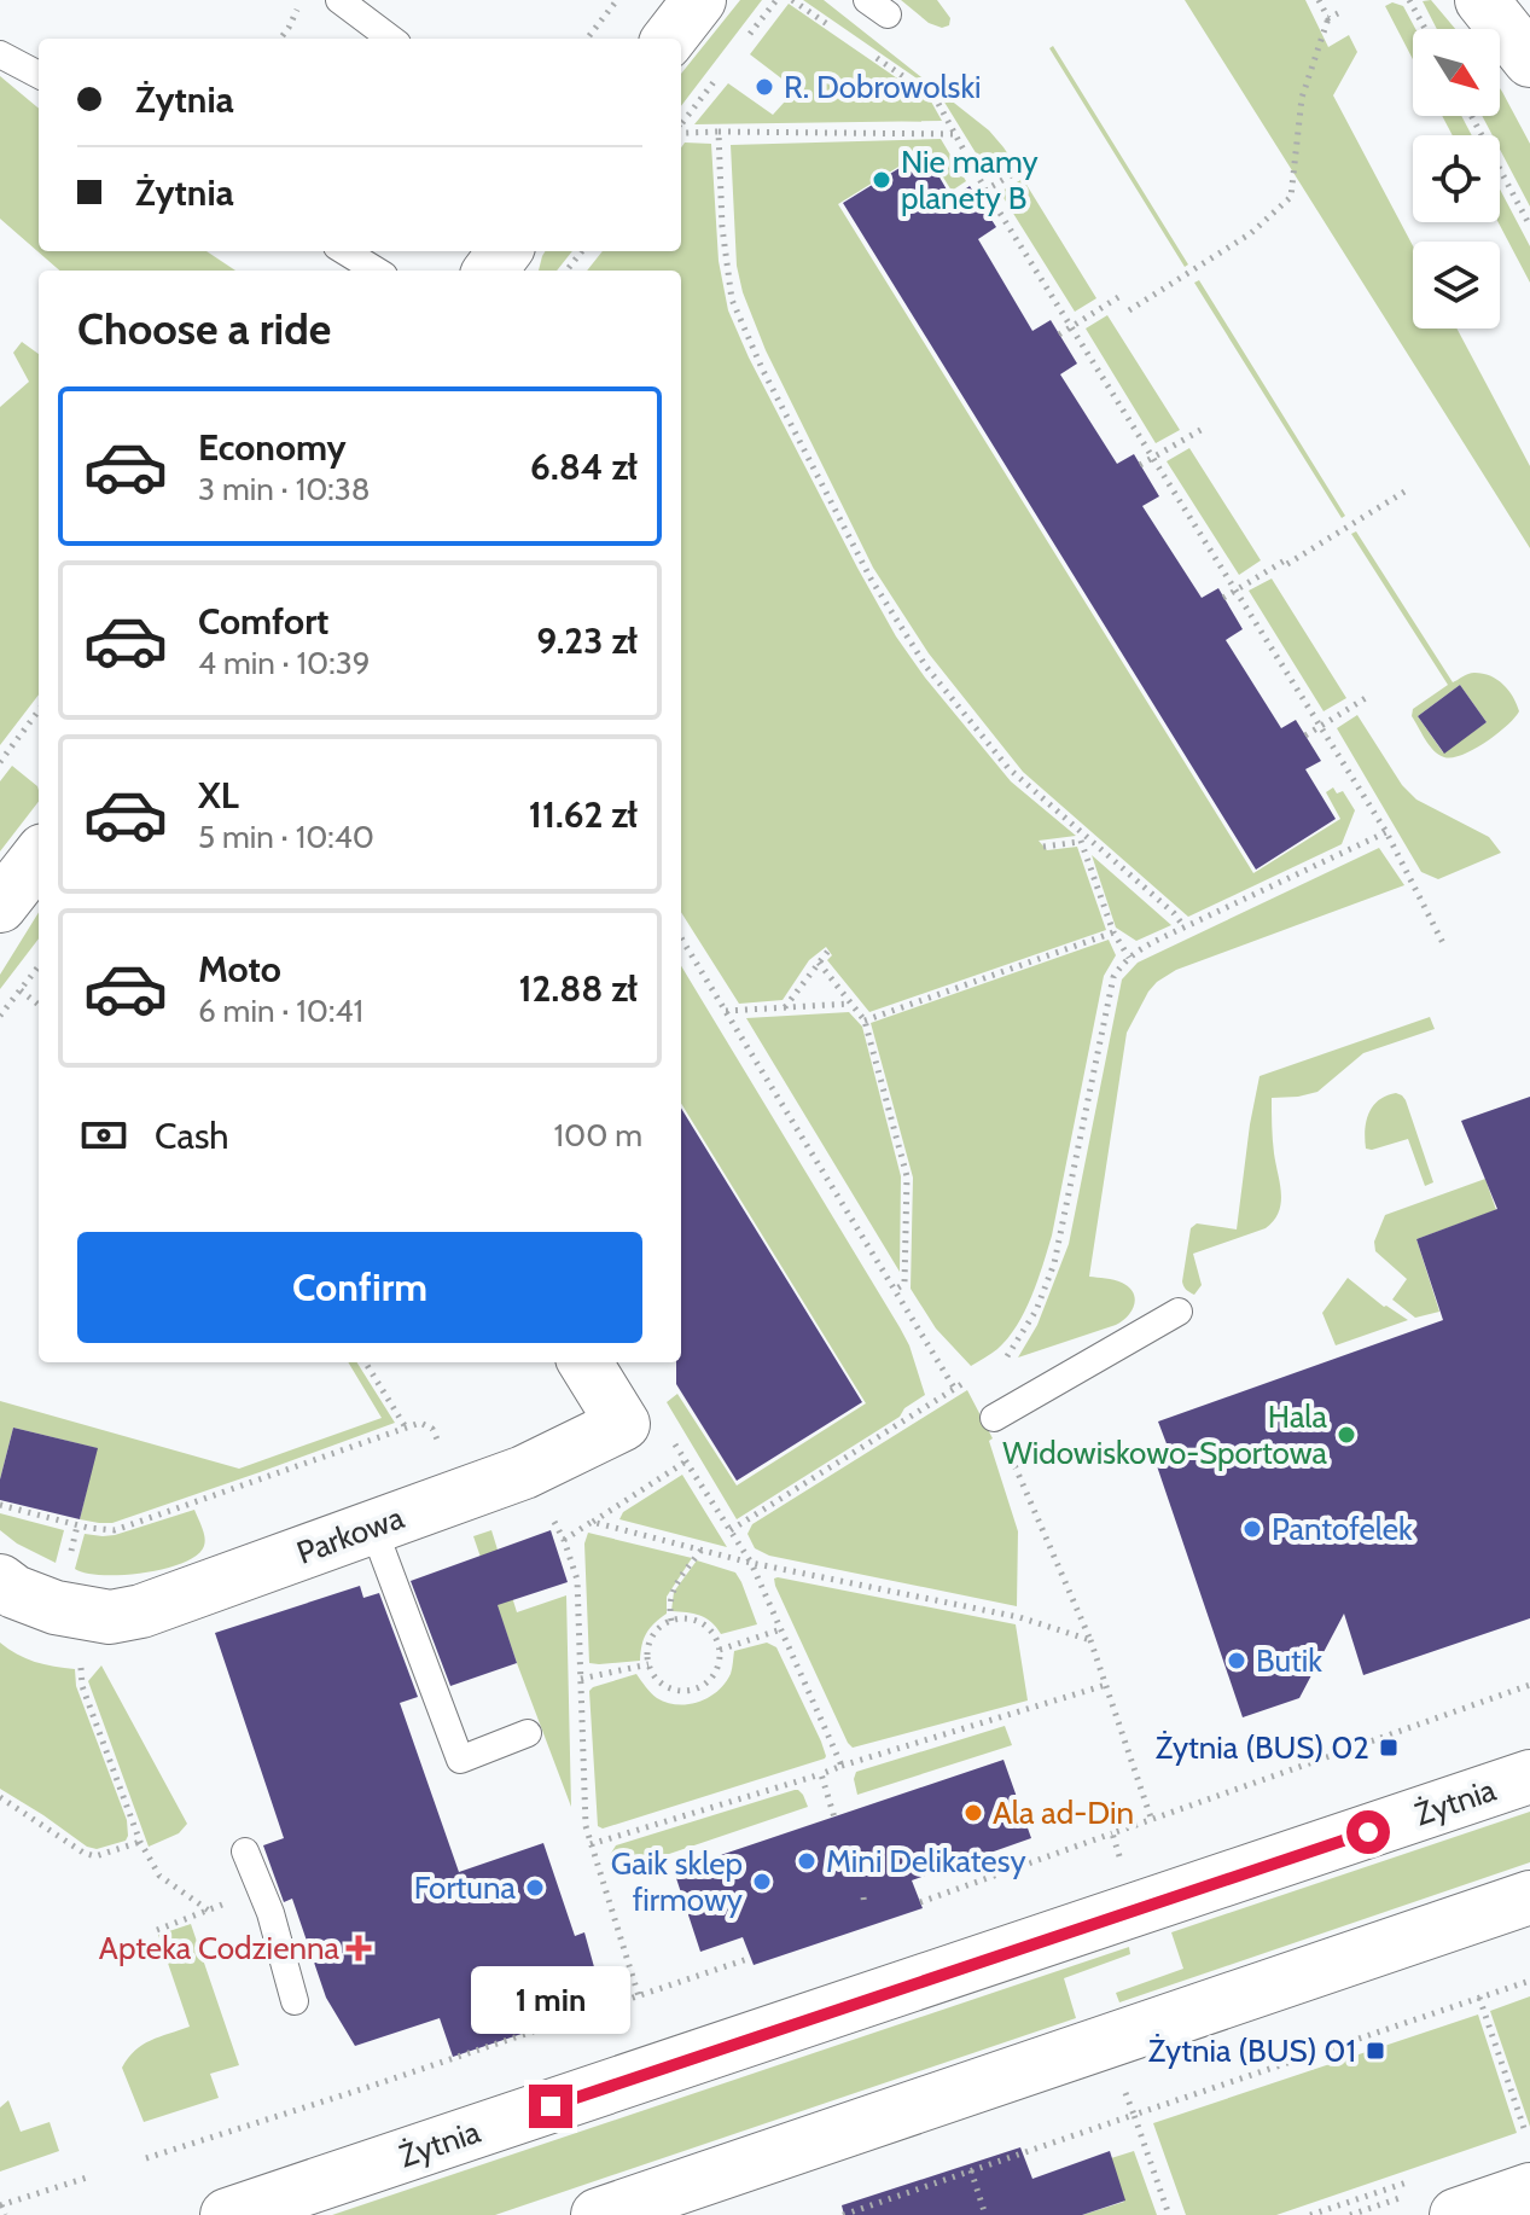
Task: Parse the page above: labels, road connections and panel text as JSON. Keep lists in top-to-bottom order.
{
  "streets": {
    "street": ["Parkowa", "Żytnia"]
  },
  "places": {
    "other": [
      "R. Dobrowolski",
      "Nie mamy planety B",
      "Hala Widowiskowo-Sportowa",
      "Pantofelek",
      "Butik",
      "Ala ad-Din",
      "Mini Delikatesy",
      "Gaik sklep firmowy",
      "Fortuna"
    ],
    "transit": ["Żytnia (BUS) 02", "Żytnia (BUS) 01"],
    "health": ["Apteka Codzienna"]
  },
  "north": "bottom right",
  "page": {
    "banner": ["Żytnia", "Żytnia"],
    "heading": "Choose a ride",
    "list": [
      {
        "name": "Economy",
        "note": "3 min · 10:38",
        "value": "6.84 zł"
      },
      {
        "name": "Comfort",
        "note": "4 min · 10:39",
        "value": "9.23 zł"
      },
      {
        "name": "XL",
        "note": "5 min · 10:40",
        "value": "11.62 zł"
      },
      {
        "name": "Moto",
        "note": "6 min · 10:41",
        "value": "12.88 zł"
      }
    ],
    "pay": ["Cash", "100 m"],
    "buttons": "Confirm",
    "bubble": "1 min"
  }
}
